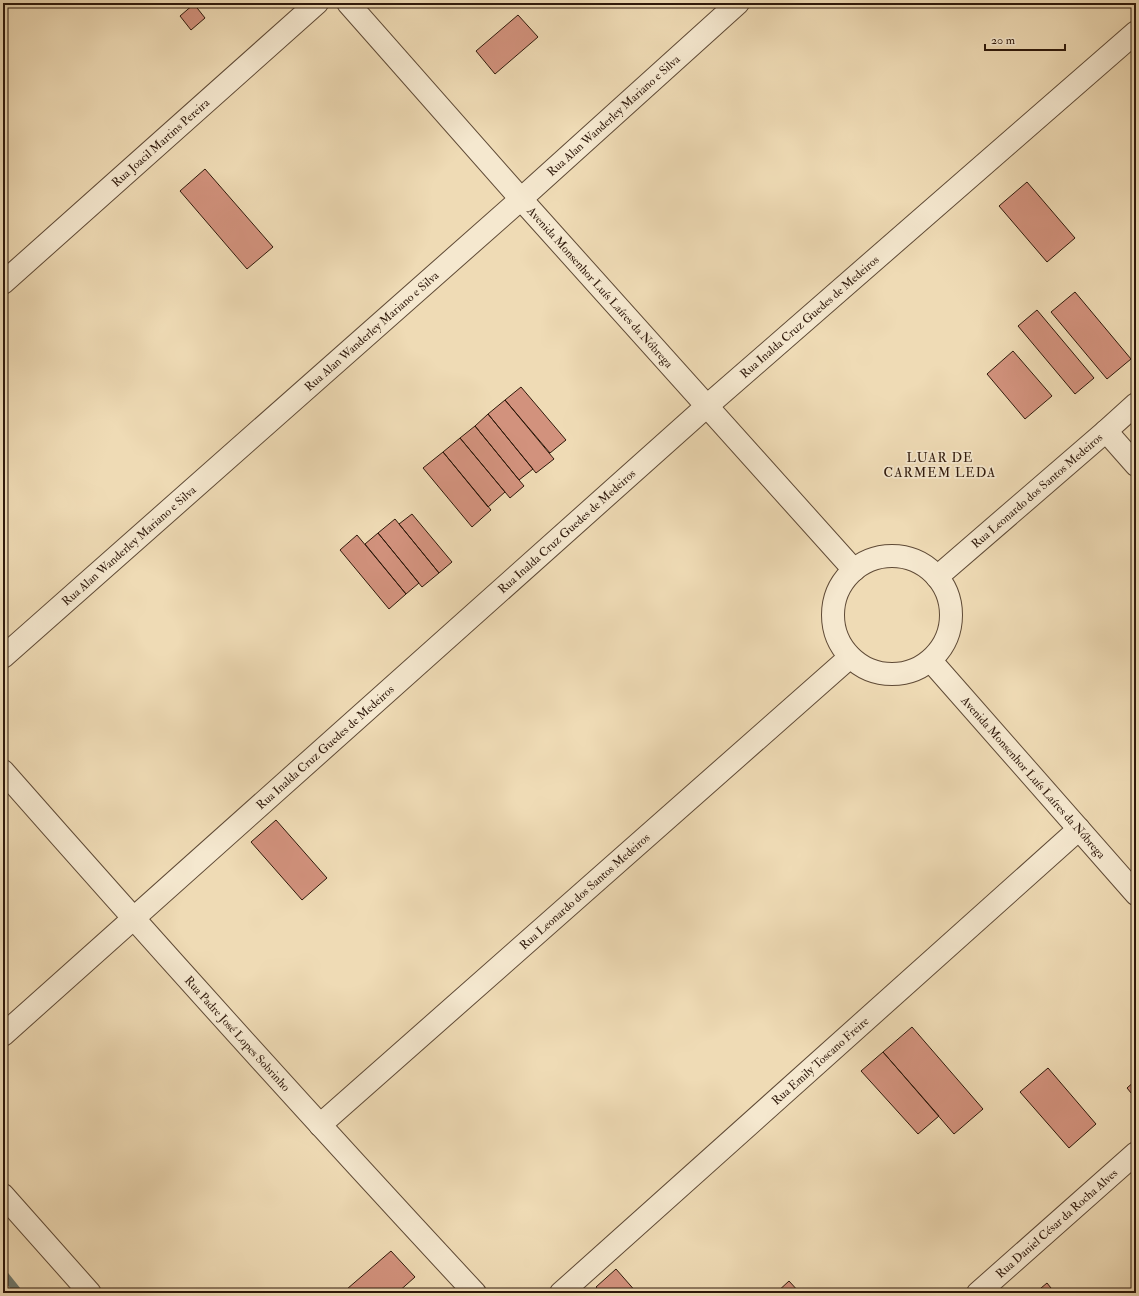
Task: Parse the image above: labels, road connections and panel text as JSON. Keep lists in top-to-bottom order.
{
  "streets": {
    "street": [
      "Rua Alan Wanderley Mariano e Silva",
      "Rua Joacil Martins Pereira",
      "Avenida Monsenhor Luís Laíres da Nóbrega",
      "Rua Inalda Cruz Guedes de Medeiros",
      "Rua Leonardo dos Santos Medeiros",
      "Rua Padre José Lopes Sobrinho",
      "Rua Emily Toscano Freire",
      "Rua Daniel César da Rocha Alves"
    ]
  },
  "crossings": [
    ["Rua Alan Wanderley Mariano e Silva", "Avenida Monsenhor Luís Laíres da Nóbrega"],
    ["Avenida Monsenhor Luís Laíres da Nóbrega", "Rua Inalda Cruz Guedes de Medeiros"],
    ["Avenida Monsenhor Luís Laíres da Nóbrega", "Rua Leonardo dos Santos Medeiros"],
    ["Avenida Monsenhor Luís Laíres da Nóbrega", "Rua Emily Toscano Freire"],
    ["Rua Inalda Cruz Guedes de Medeiros", "Rua Padre José Lopes Sobrinho"],
    ["Rua Leonardo dos Santos Medeiros", "Rua Padre José Lopes Sobrinho"]
  ],
  "districts": ["LUAR DE CARMEM LEDA"],
  "scale_bar": "20 m"
}
